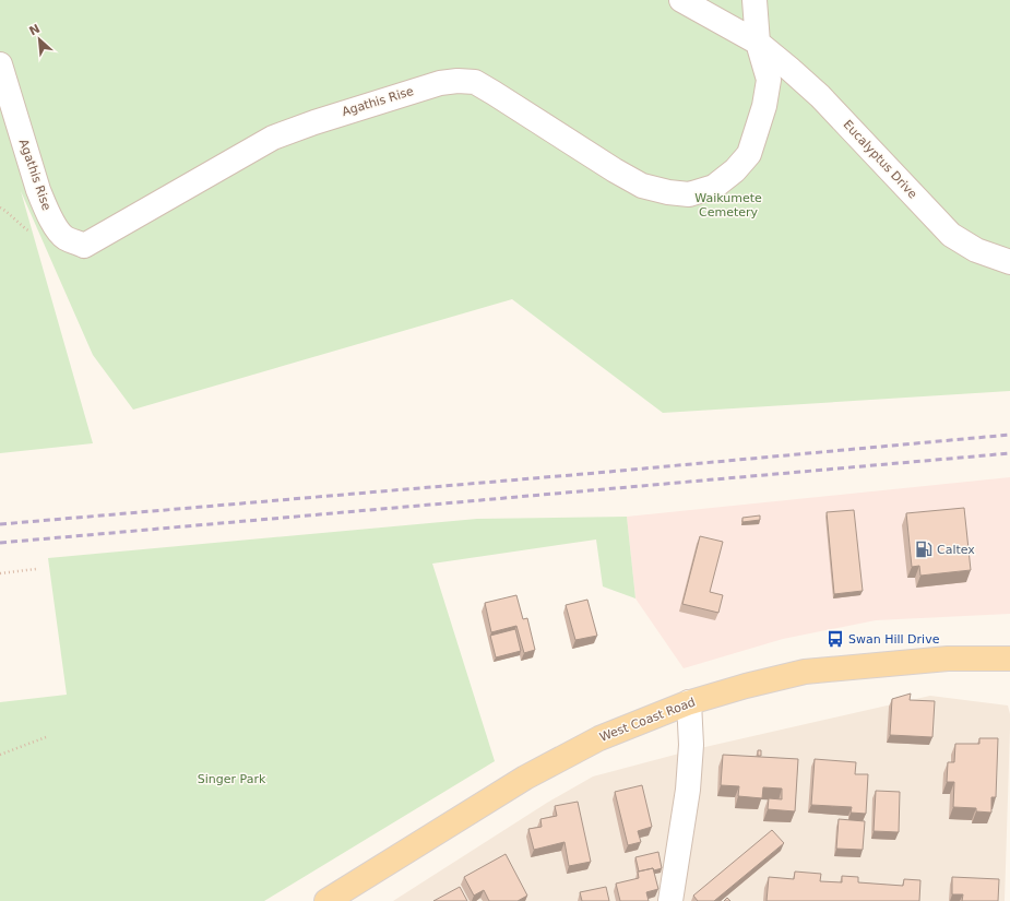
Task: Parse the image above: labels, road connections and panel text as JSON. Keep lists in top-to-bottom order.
{
  "streets": {
    "main road": ["West Coast Road"],
    "lane": ["Agathis Rise", "Eucalyptus Drive"]
  },
  "crossings": [
    ["Agathis Rise", "Eucalyptus Drive"]
  ],
  "parks": ["Waikumete Cemetery", "Singer Park"],
  "places": {
    "fuel station": ["Caltex"],
    "bus stop": ["Swan Hill Drive"]
  },
  "north": "top left"
}
